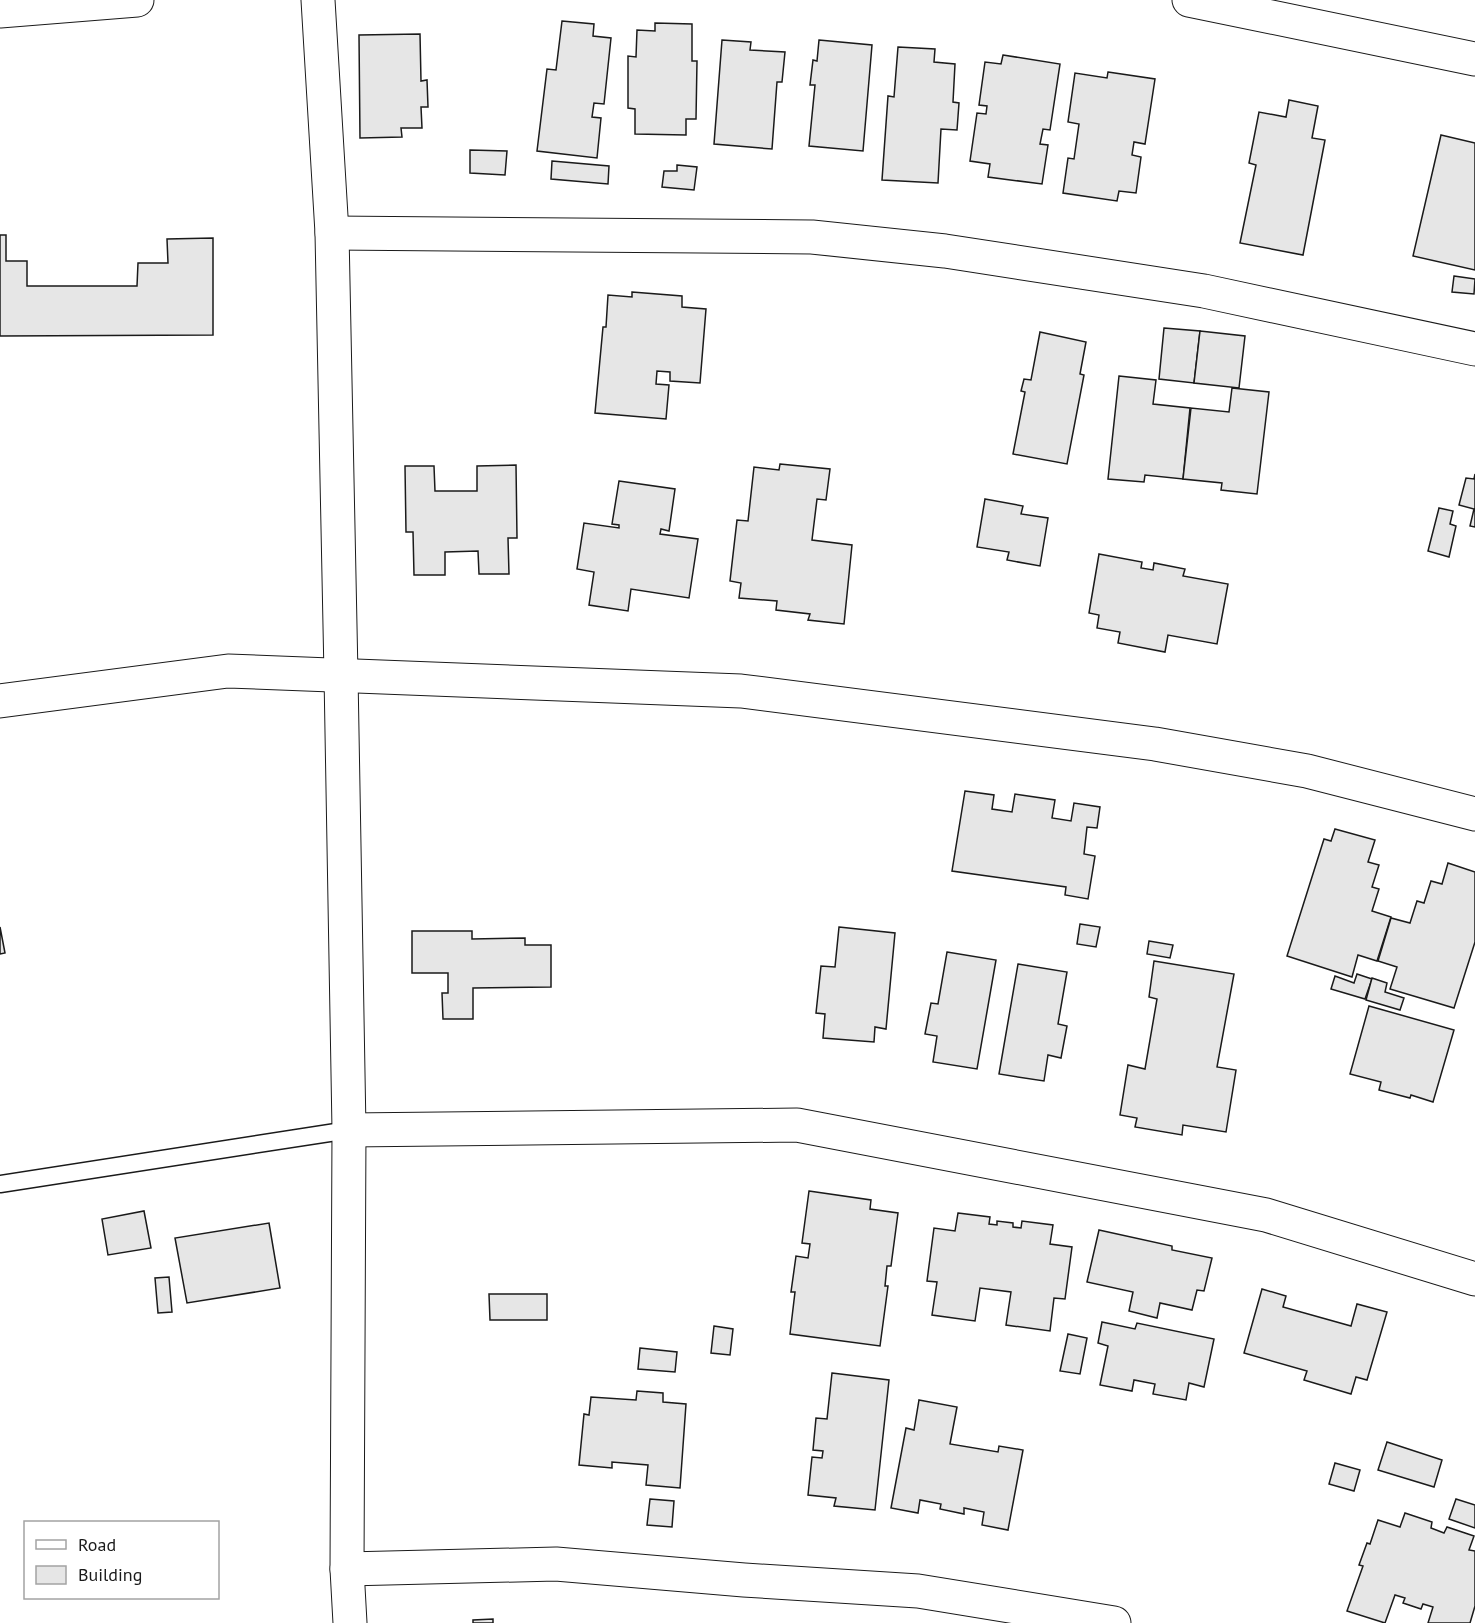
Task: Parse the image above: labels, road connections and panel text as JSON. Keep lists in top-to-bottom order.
{
  "legend": ["Road", "Building"]
}
